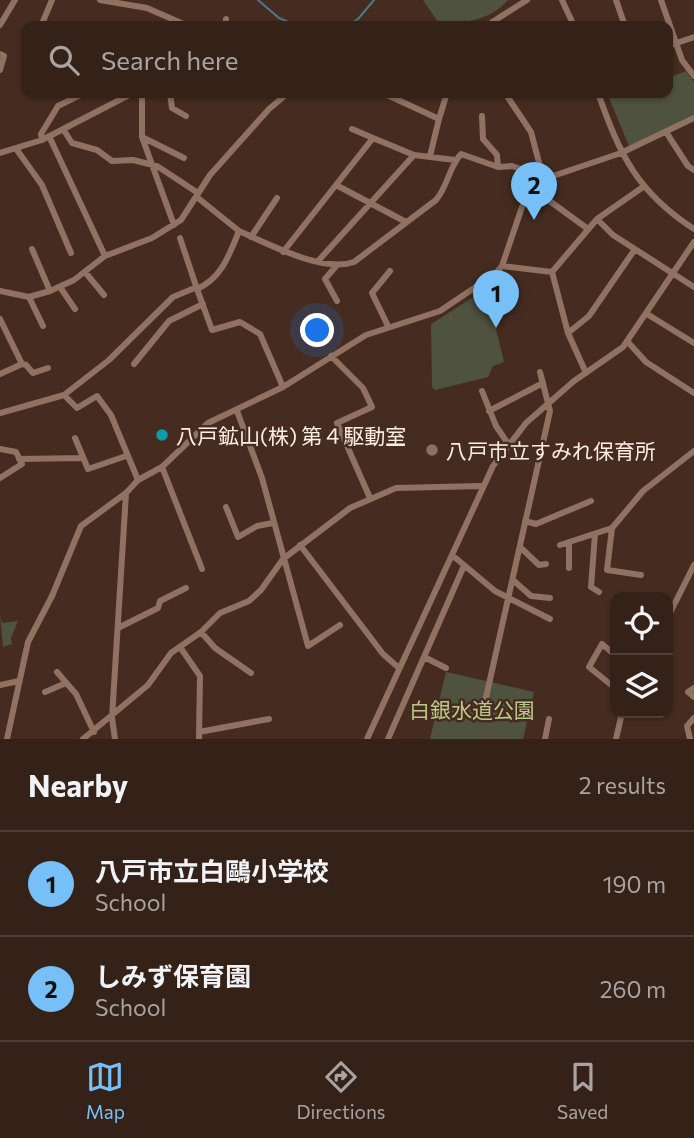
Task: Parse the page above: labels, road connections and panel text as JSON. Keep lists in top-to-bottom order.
{
  "parks": ["白銀水道公園"],
  "places": ["八戸鉱山(株) 第４駆動室", "八戸市立すみれ保育所"],
  "page": {
    "search": "Search here",
    "pins": ["2", "1"],
    "heading": ["Nearby", "2 results"],
    "list": [
      {
        "mark": "1",
        "name": "八戸市立白鷗小学校",
        "note": "School",
        "value": "190 m"
      },
      {
        "mark": "2",
        "name": "しみず保育園",
        "note": "School",
        "value": "260 m"
      }
    ],
    "nav": ["Map", "Directions", "Saved"]
  }
}
